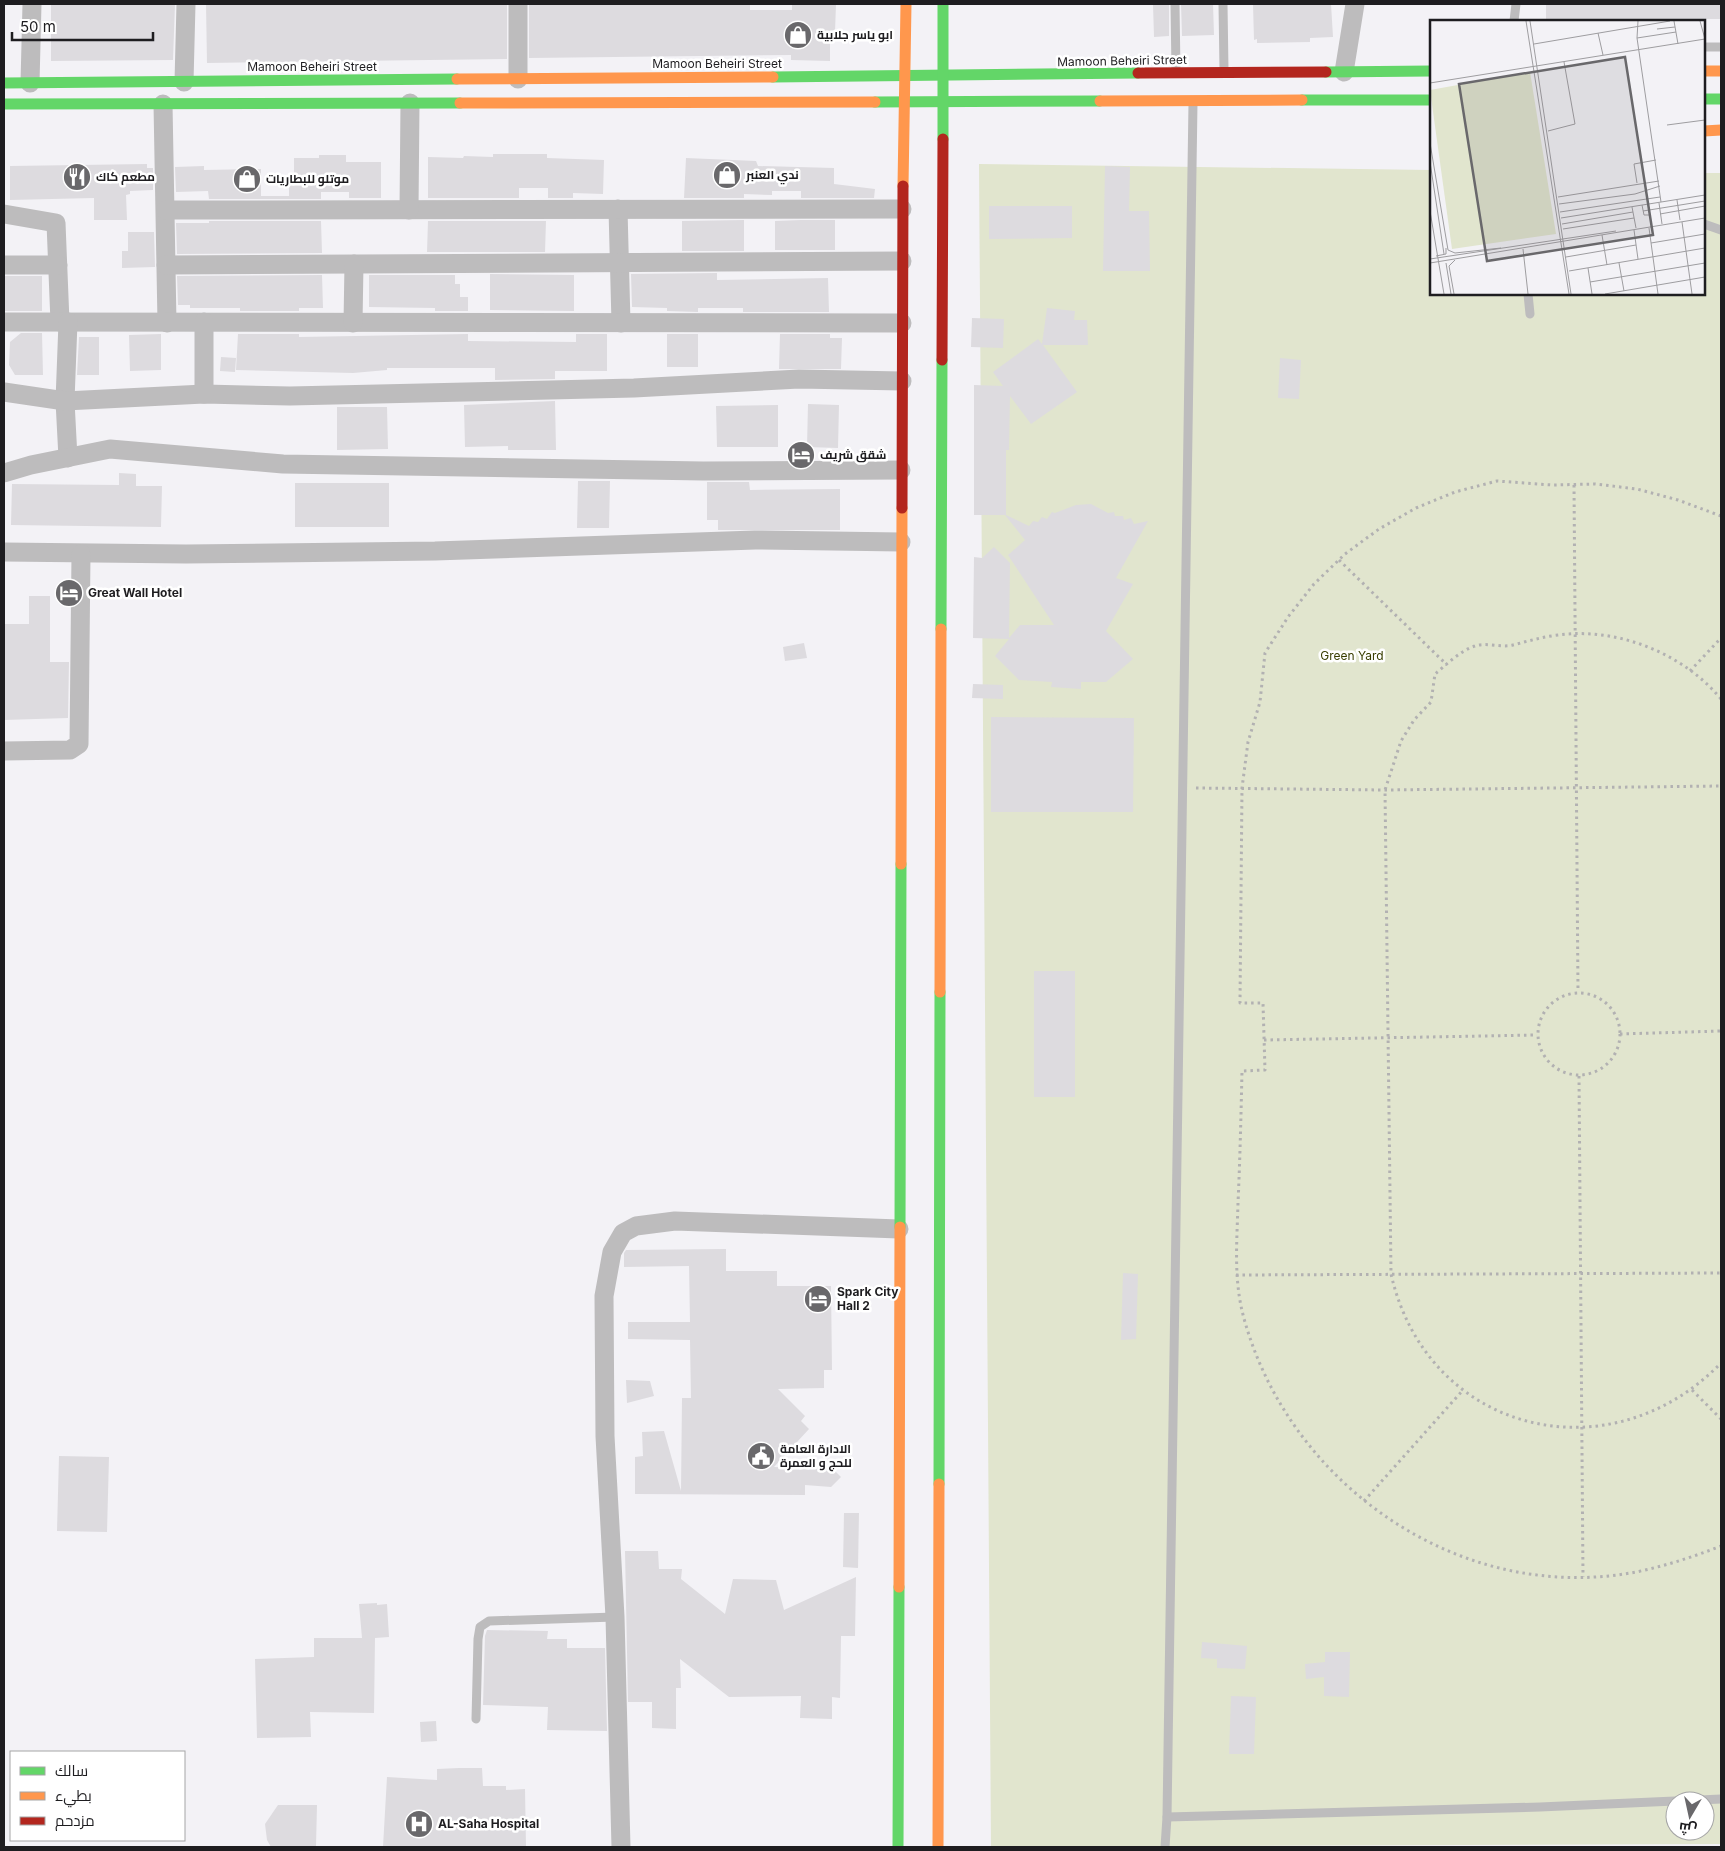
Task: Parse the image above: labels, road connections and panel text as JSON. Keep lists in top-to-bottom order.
{
  "streets": {
    "street": ["Mamoon Beheiri Street"]
  },
  "parks": ["Green Yard"],
  "places": {
    "shop": ["ابو ياسر جلابية", "ندي العنبر", "موتلو للبطاريات"],
    "restaurant": ["مطعم كاك"],
    "hotel": ["شقق شريف", "Great Wall Hotel", "Spark City Hall 2"],
    "public building": ["الادارة العامة للحج و العمرة"],
    "hospital": ["AL-Saha Hospital"]
  },
  "legend": ["سالك", "بطيء", "مزدحم"],
  "scale_bar": "50 m",
  "north": "bottom"
}
